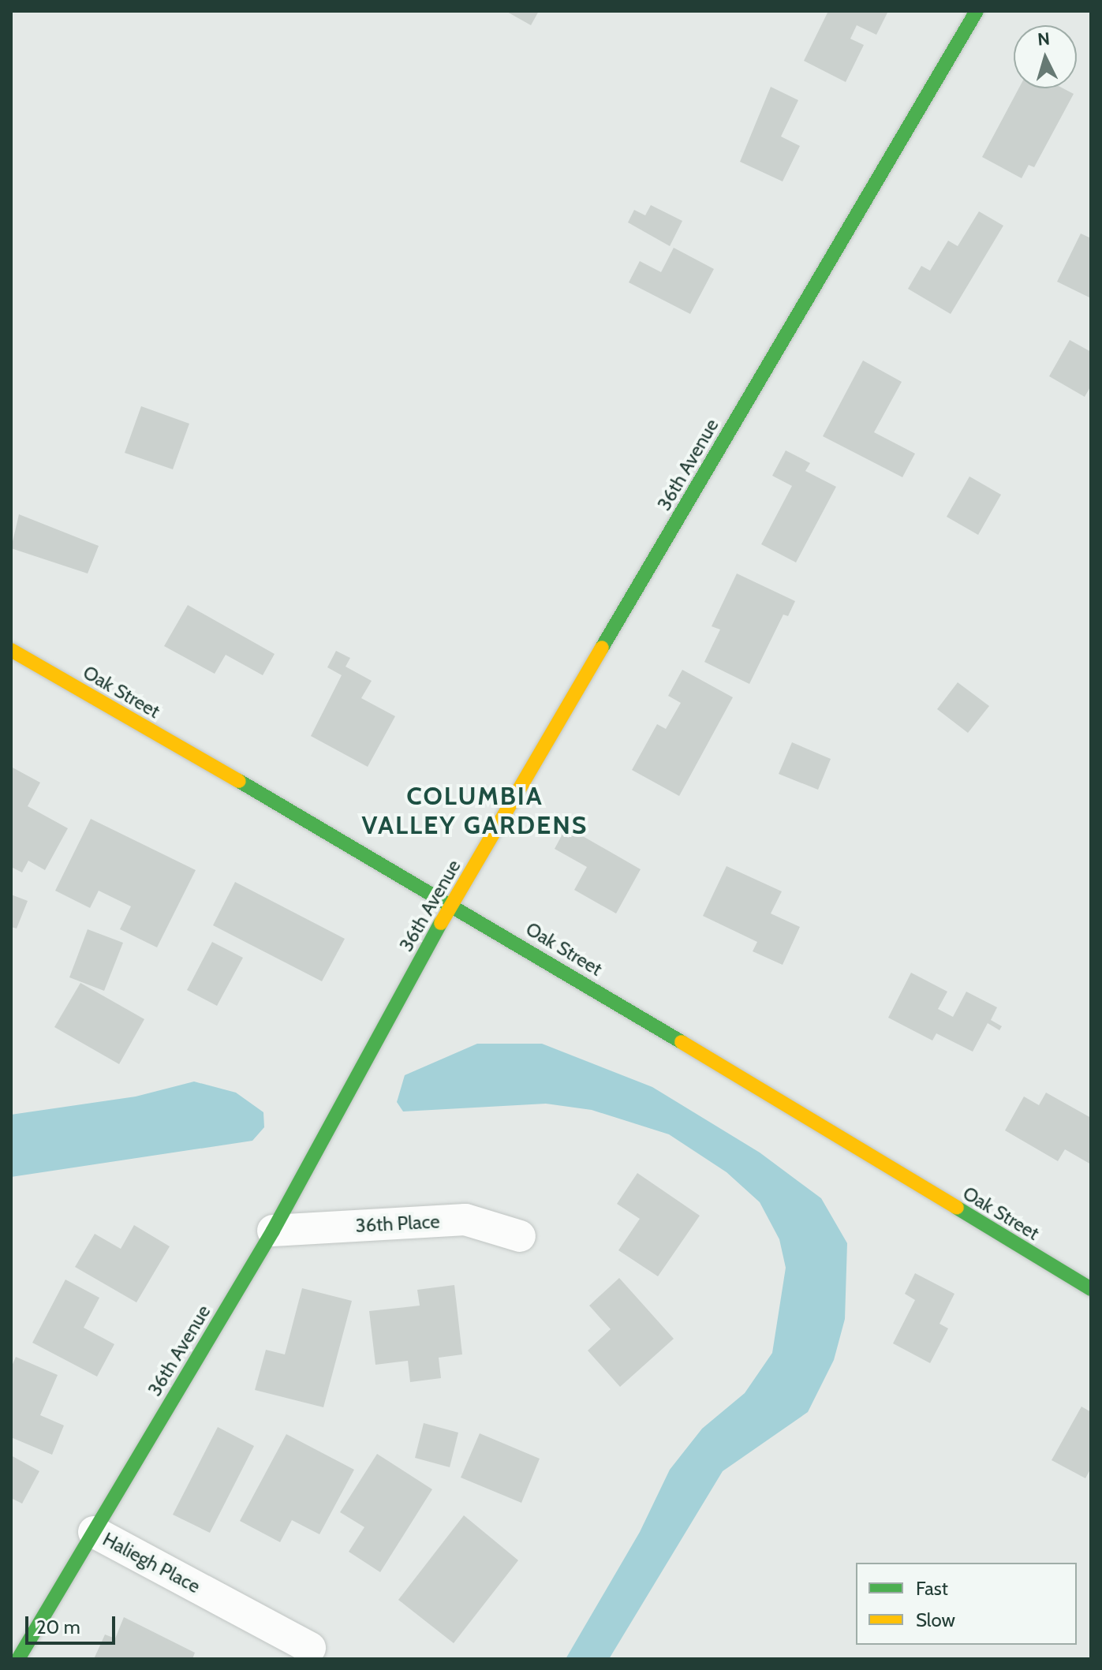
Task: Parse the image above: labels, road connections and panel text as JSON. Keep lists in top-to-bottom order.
{
  "streets": {
    "street": [
      "36th Avenue",
      "Oak Street",
      "36th Place",
      "Haliegh Place"
    ]
  },
  "crossings": [
    ["36th Avenue", "Oak Street"],
    ["36th Avenue", "36th Place"],
    ["36th Avenue", "Haliegh Place"]
  ],
  "districts": ["COLUMBIA VALLEY GARDENS"],
  "legend": ["Fast", "Slow"],
  "scale_bar": "20 m",
  "north": "top"
}
